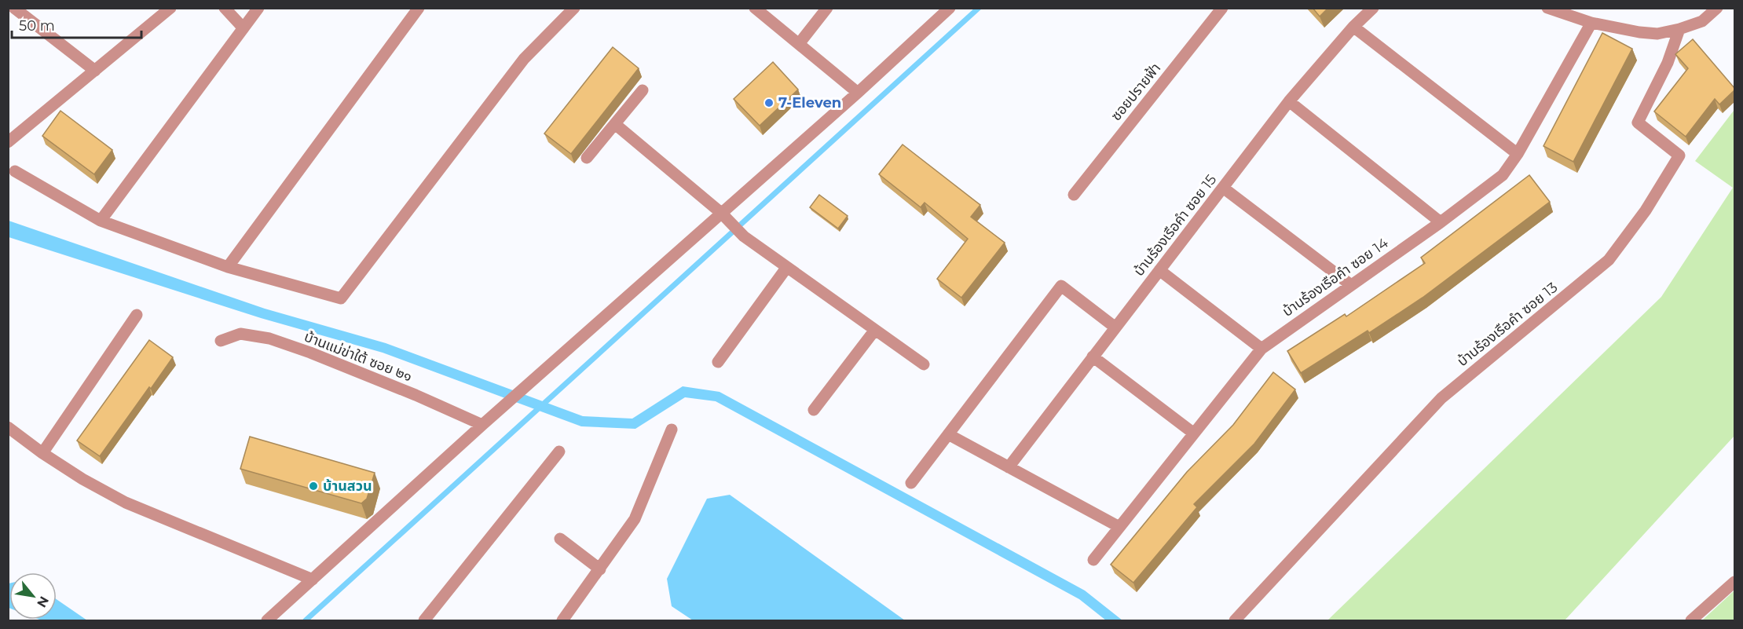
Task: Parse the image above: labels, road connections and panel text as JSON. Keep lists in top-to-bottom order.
{
  "streets": {
    "street": [
      "ซอยปรายฟ้า",
      "บ้านร้องเรือคำ ซอย 15",
      "บ้านร้องเรือคำ ซอย 14",
      "บ้านร้องเรือคำ ซอย 13",
      "บ้านแม่ข่าใต้ ซอย ๒๑"
    ]
  },
  "places": ["7-Eleven", "บ้านสวน"],
  "scale_bar": "50 m",
  "north": "bottom right"
}
